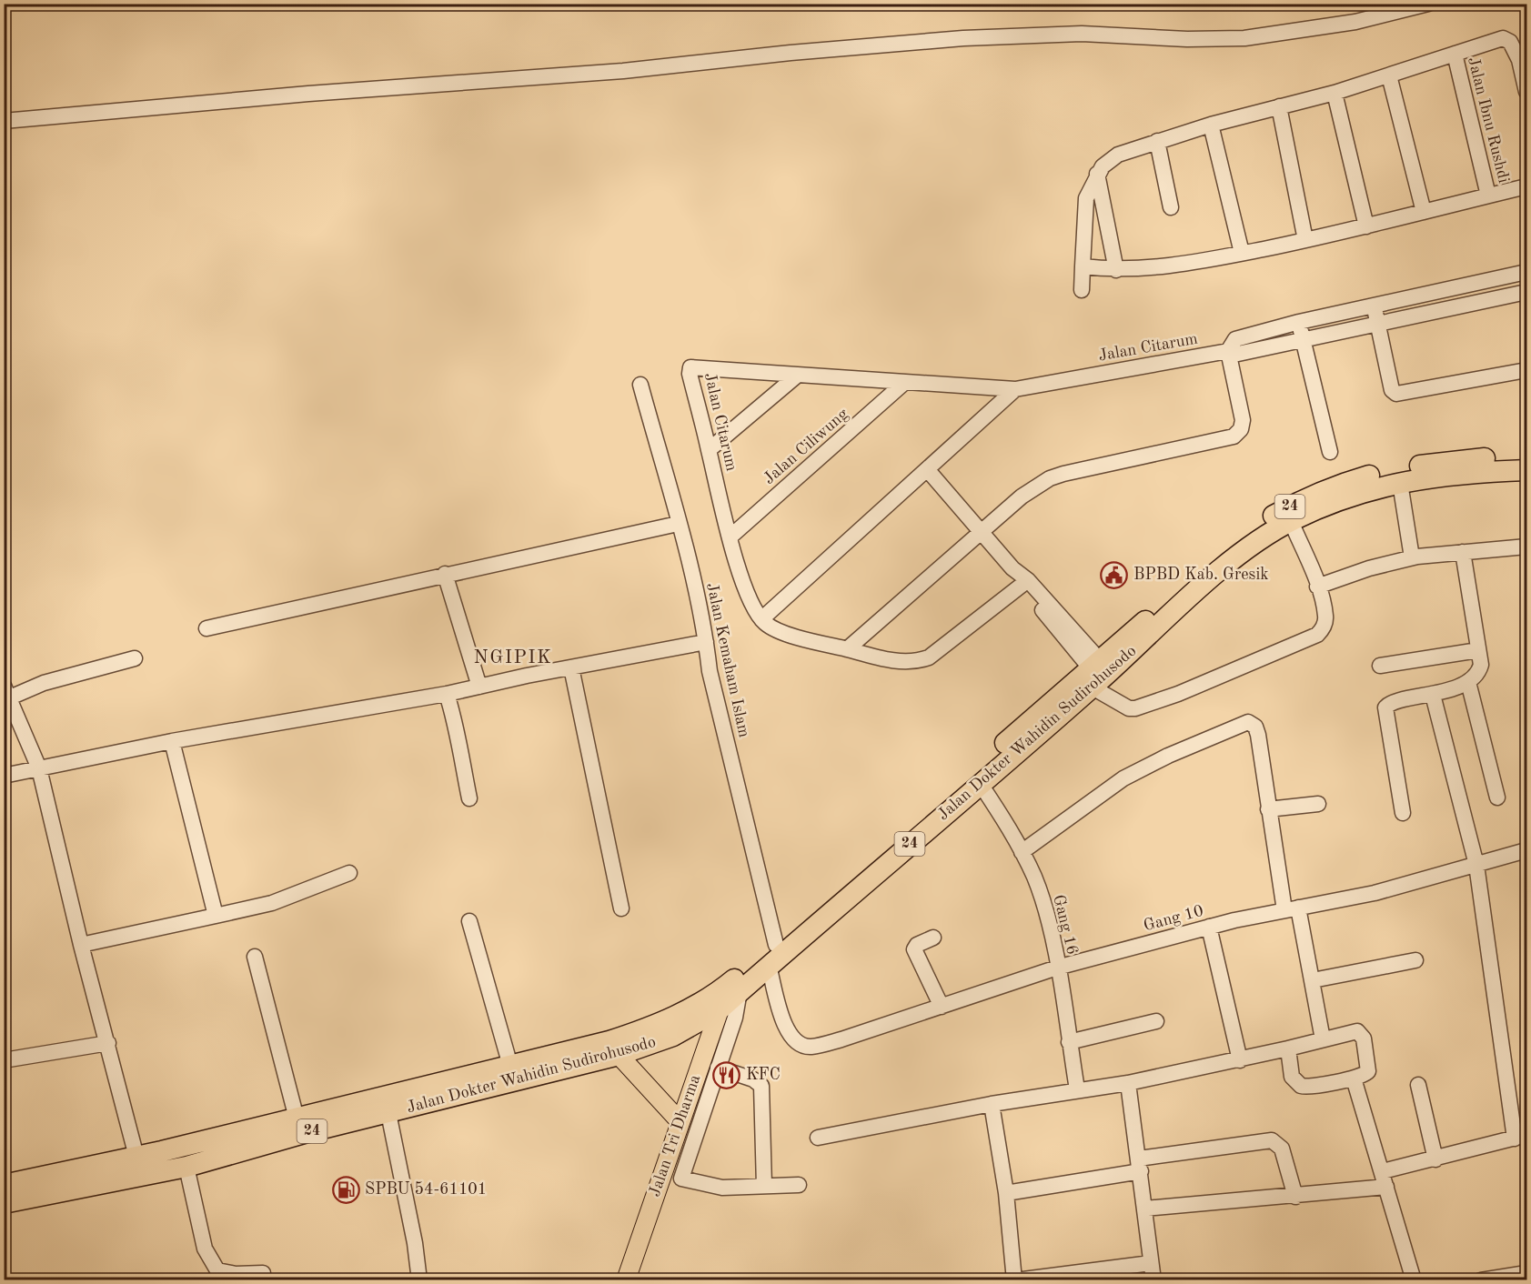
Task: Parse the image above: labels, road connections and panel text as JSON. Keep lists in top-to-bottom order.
{
  "streets": {
    "highway": ["24", "Jalan Dokter Wahidin Sudirohusodo"],
    "main road": ["Jalan Tri Dharma"],
    "street": [
      "Jalan Ibnu Rushdi",
      "Jalan Citarum",
      "Jalan Ciliwung",
      "Jalan Kemaham Islam",
      "Gang 10",
      "Gang 16"
    ]
  },
  "crossings": [
    ["Jalan Citarum", "Jalan Ciliwung"],
    ["Jalan Kemaham Islam", "Jalan Dokter Wahidin Sudirohusodo"],
    ["Jalan Dokter Wahidin Sudirohusodo", "Gang 10"],
    ["Jalan Dokter Wahidin Sudirohusodo", "Gang 16"],
    ["Jalan Dokter Wahidin Sudirohusodo", "Jalan Tri Dharma"],
    ["Gang 10", "Gang 16"]
  ],
  "districts": ["NGIPIK"],
  "places": {
    "public building": ["BPBD Kab. Gresik"],
    "restaurant": ["KFC"],
    "fuel station": ["SPBU 54-61101"]
  }
}
